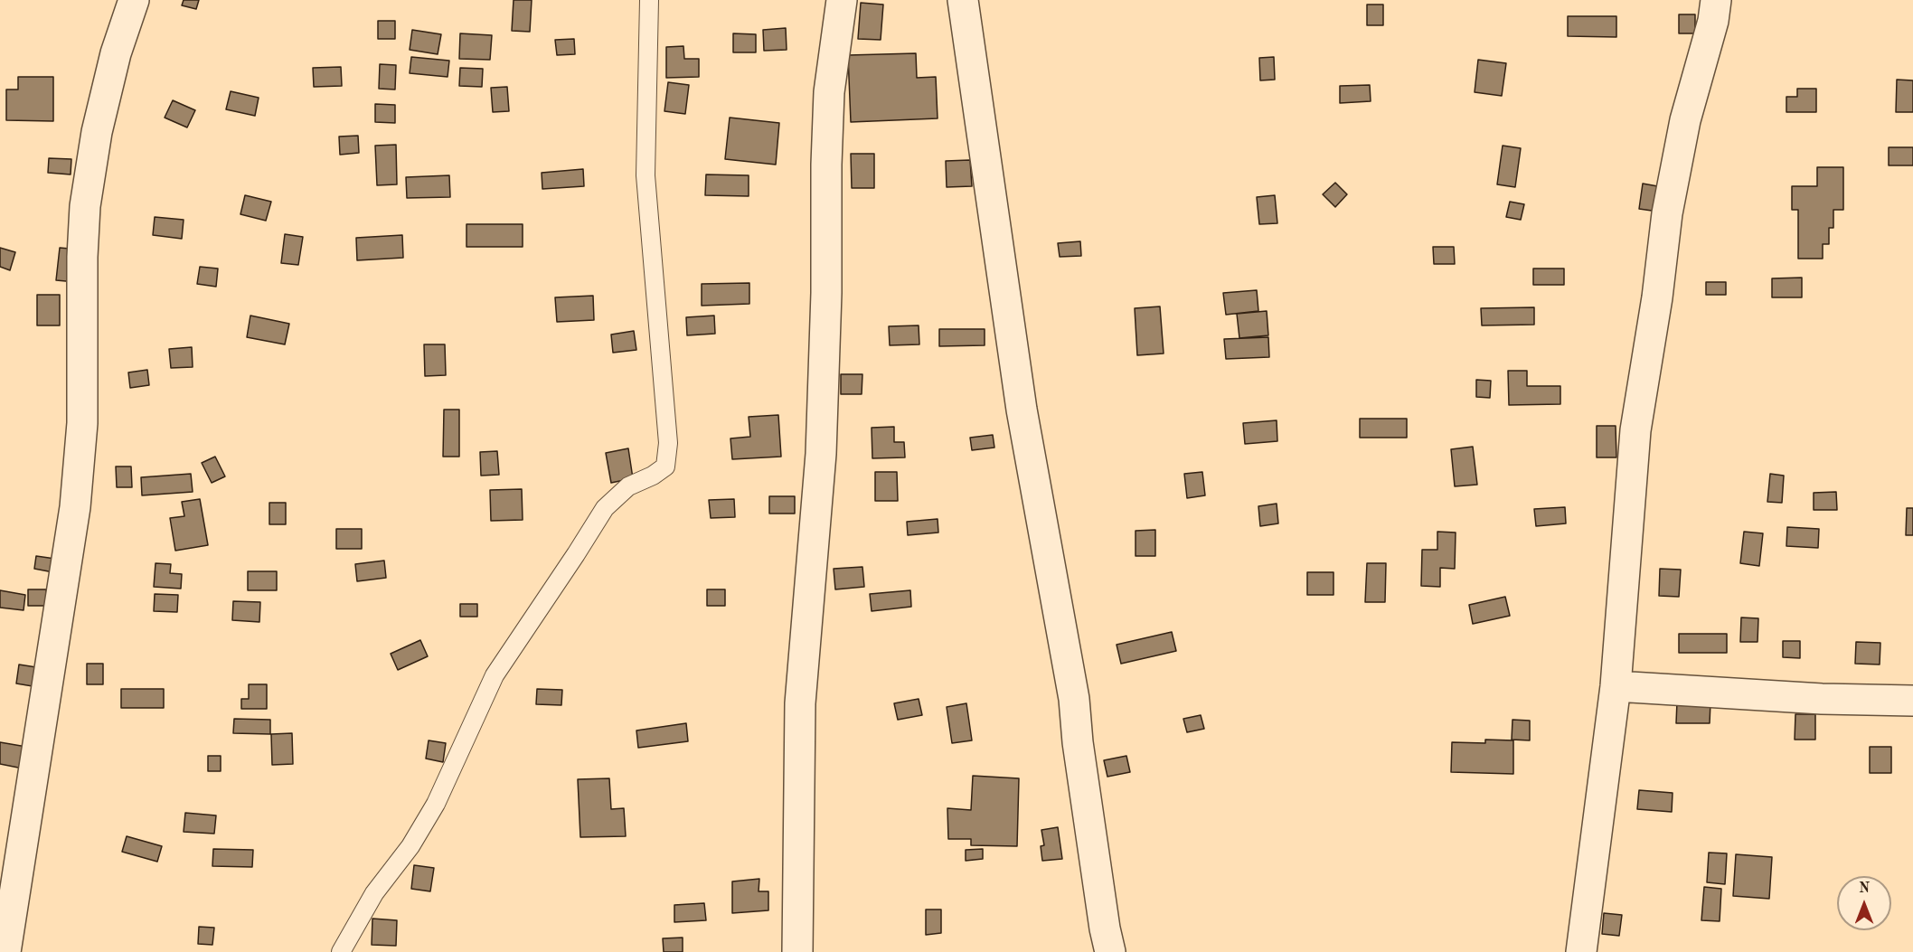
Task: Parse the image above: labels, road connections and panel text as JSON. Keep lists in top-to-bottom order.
{
  "north": "top"
}
